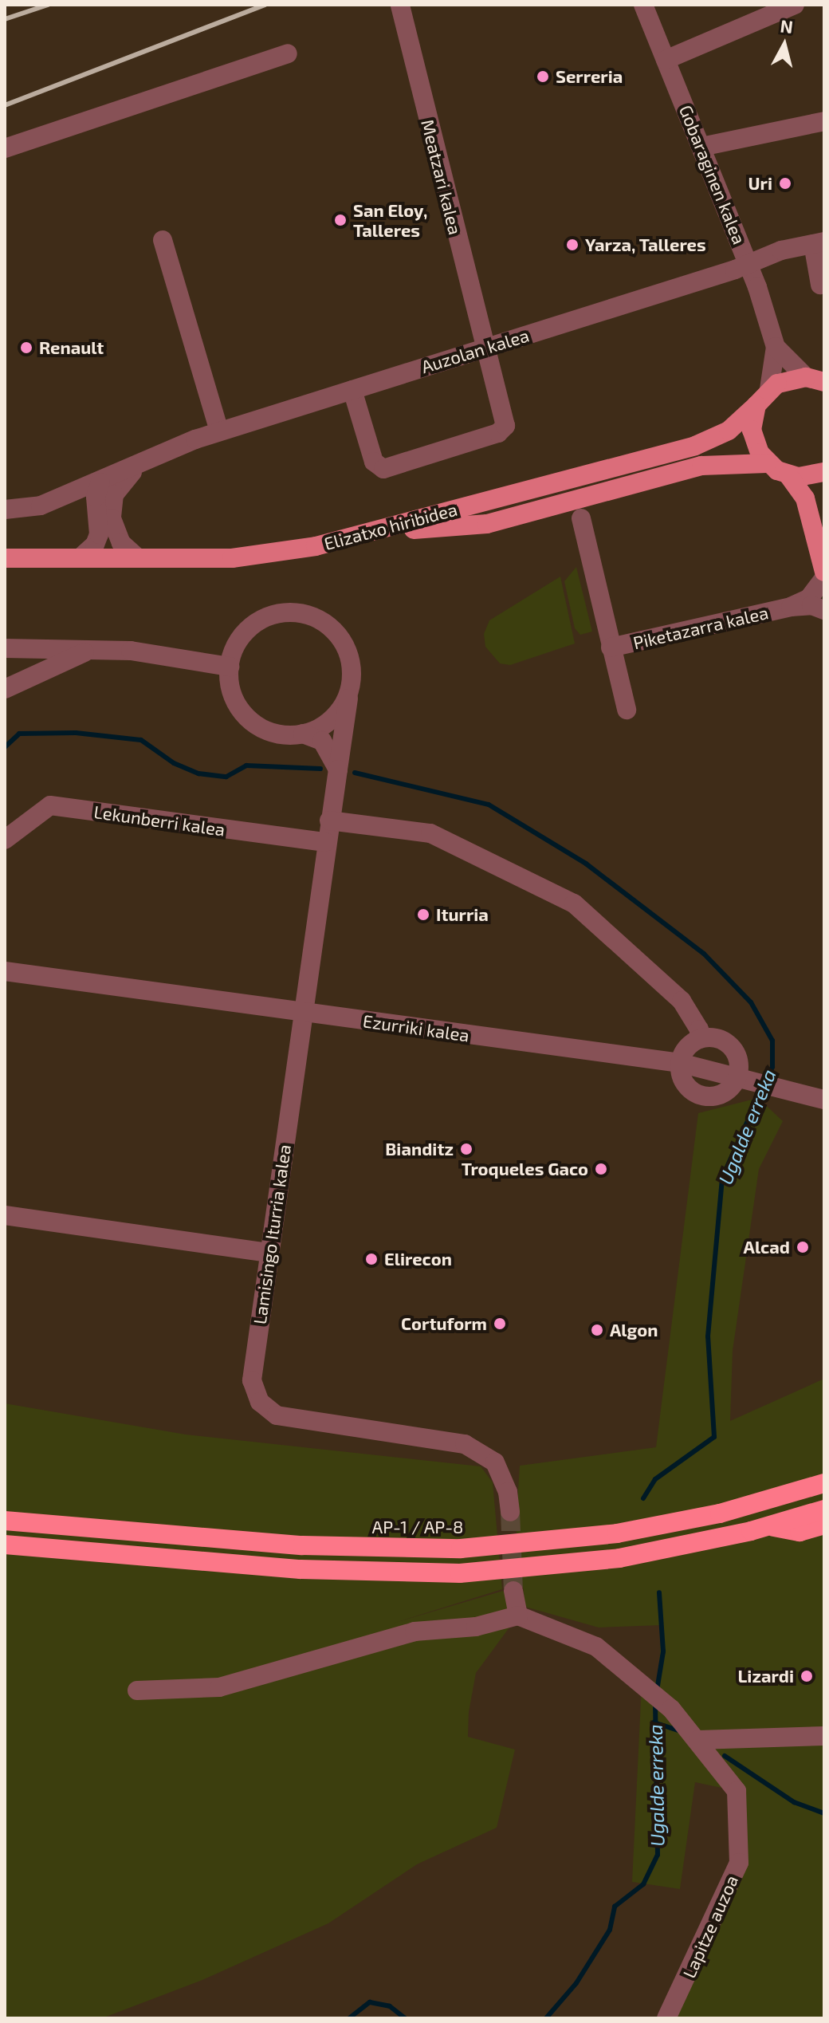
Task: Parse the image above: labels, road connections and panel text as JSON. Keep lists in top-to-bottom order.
{
  "streets": {
    "highway": ["AP-1 / AP-8"],
    "main road": ["Elizatxo hiribidea"],
    "street": [
      "Gobaraginen kalea",
      "Meatzari kalea",
      "Auzolan kalea",
      "Piketazarra kalea",
      "Lekunberri kalea",
      "Ezurriki kalea",
      "Lamisingo Iturria kalea",
      "Lapitze auzoa"
    ]
  },
  "crossings": [
    ["Gobaraginen kalea", "Auzolan kalea"],
    ["Gobaraginen kalea", "Elizatxo hiribidea"],
    ["Meatzari kalea", "Auzolan kalea"],
    ["Lekunberri kalea", "Lamisingo Iturria kalea"],
    ["Ezurriki kalea", "Lamisingo Iturria kalea"]
  ],
  "water": ["Ugalde erreka"],
  "places": [
    "Serreria",
    "Uri",
    "San Eloy, Talleres",
    "Yarza, Talleres",
    "Renault",
    "Iturria",
    "Bianditz",
    "Troqueles Gaco",
    "Alcad",
    "Elirecon",
    "Cortuform",
    "Algon",
    "Lizardi"
  ],
  "north": "top"
}
